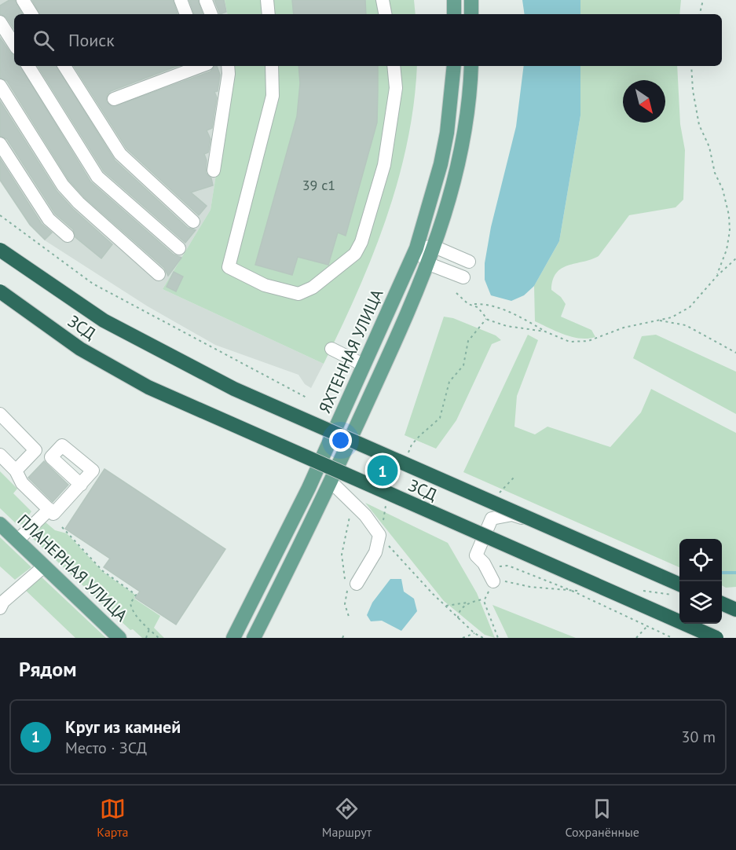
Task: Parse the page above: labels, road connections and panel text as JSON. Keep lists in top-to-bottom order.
{
  "streets": {
    "highway": ["ЗСД"],
    "main road": ["ЯХТЕННАЯ УЛИЦА", "ПЛАНЕРНАЯ УЛИЦА"]
  },
  "house_numbers": ["39 с1"],
  "north": "bottom right",
  "page": {
    "search": "Поиск",
    "pins": "1",
    "heading": "Рядом",
    "list": [
      {
        "mark": "1",
        "name": "Круг из камней",
        "note": "Место · ЗСД",
        "value": "30 m"
      }
    ],
    "nav": ["Карта", "Маршрут", "Сохранённые"]
  }
}
